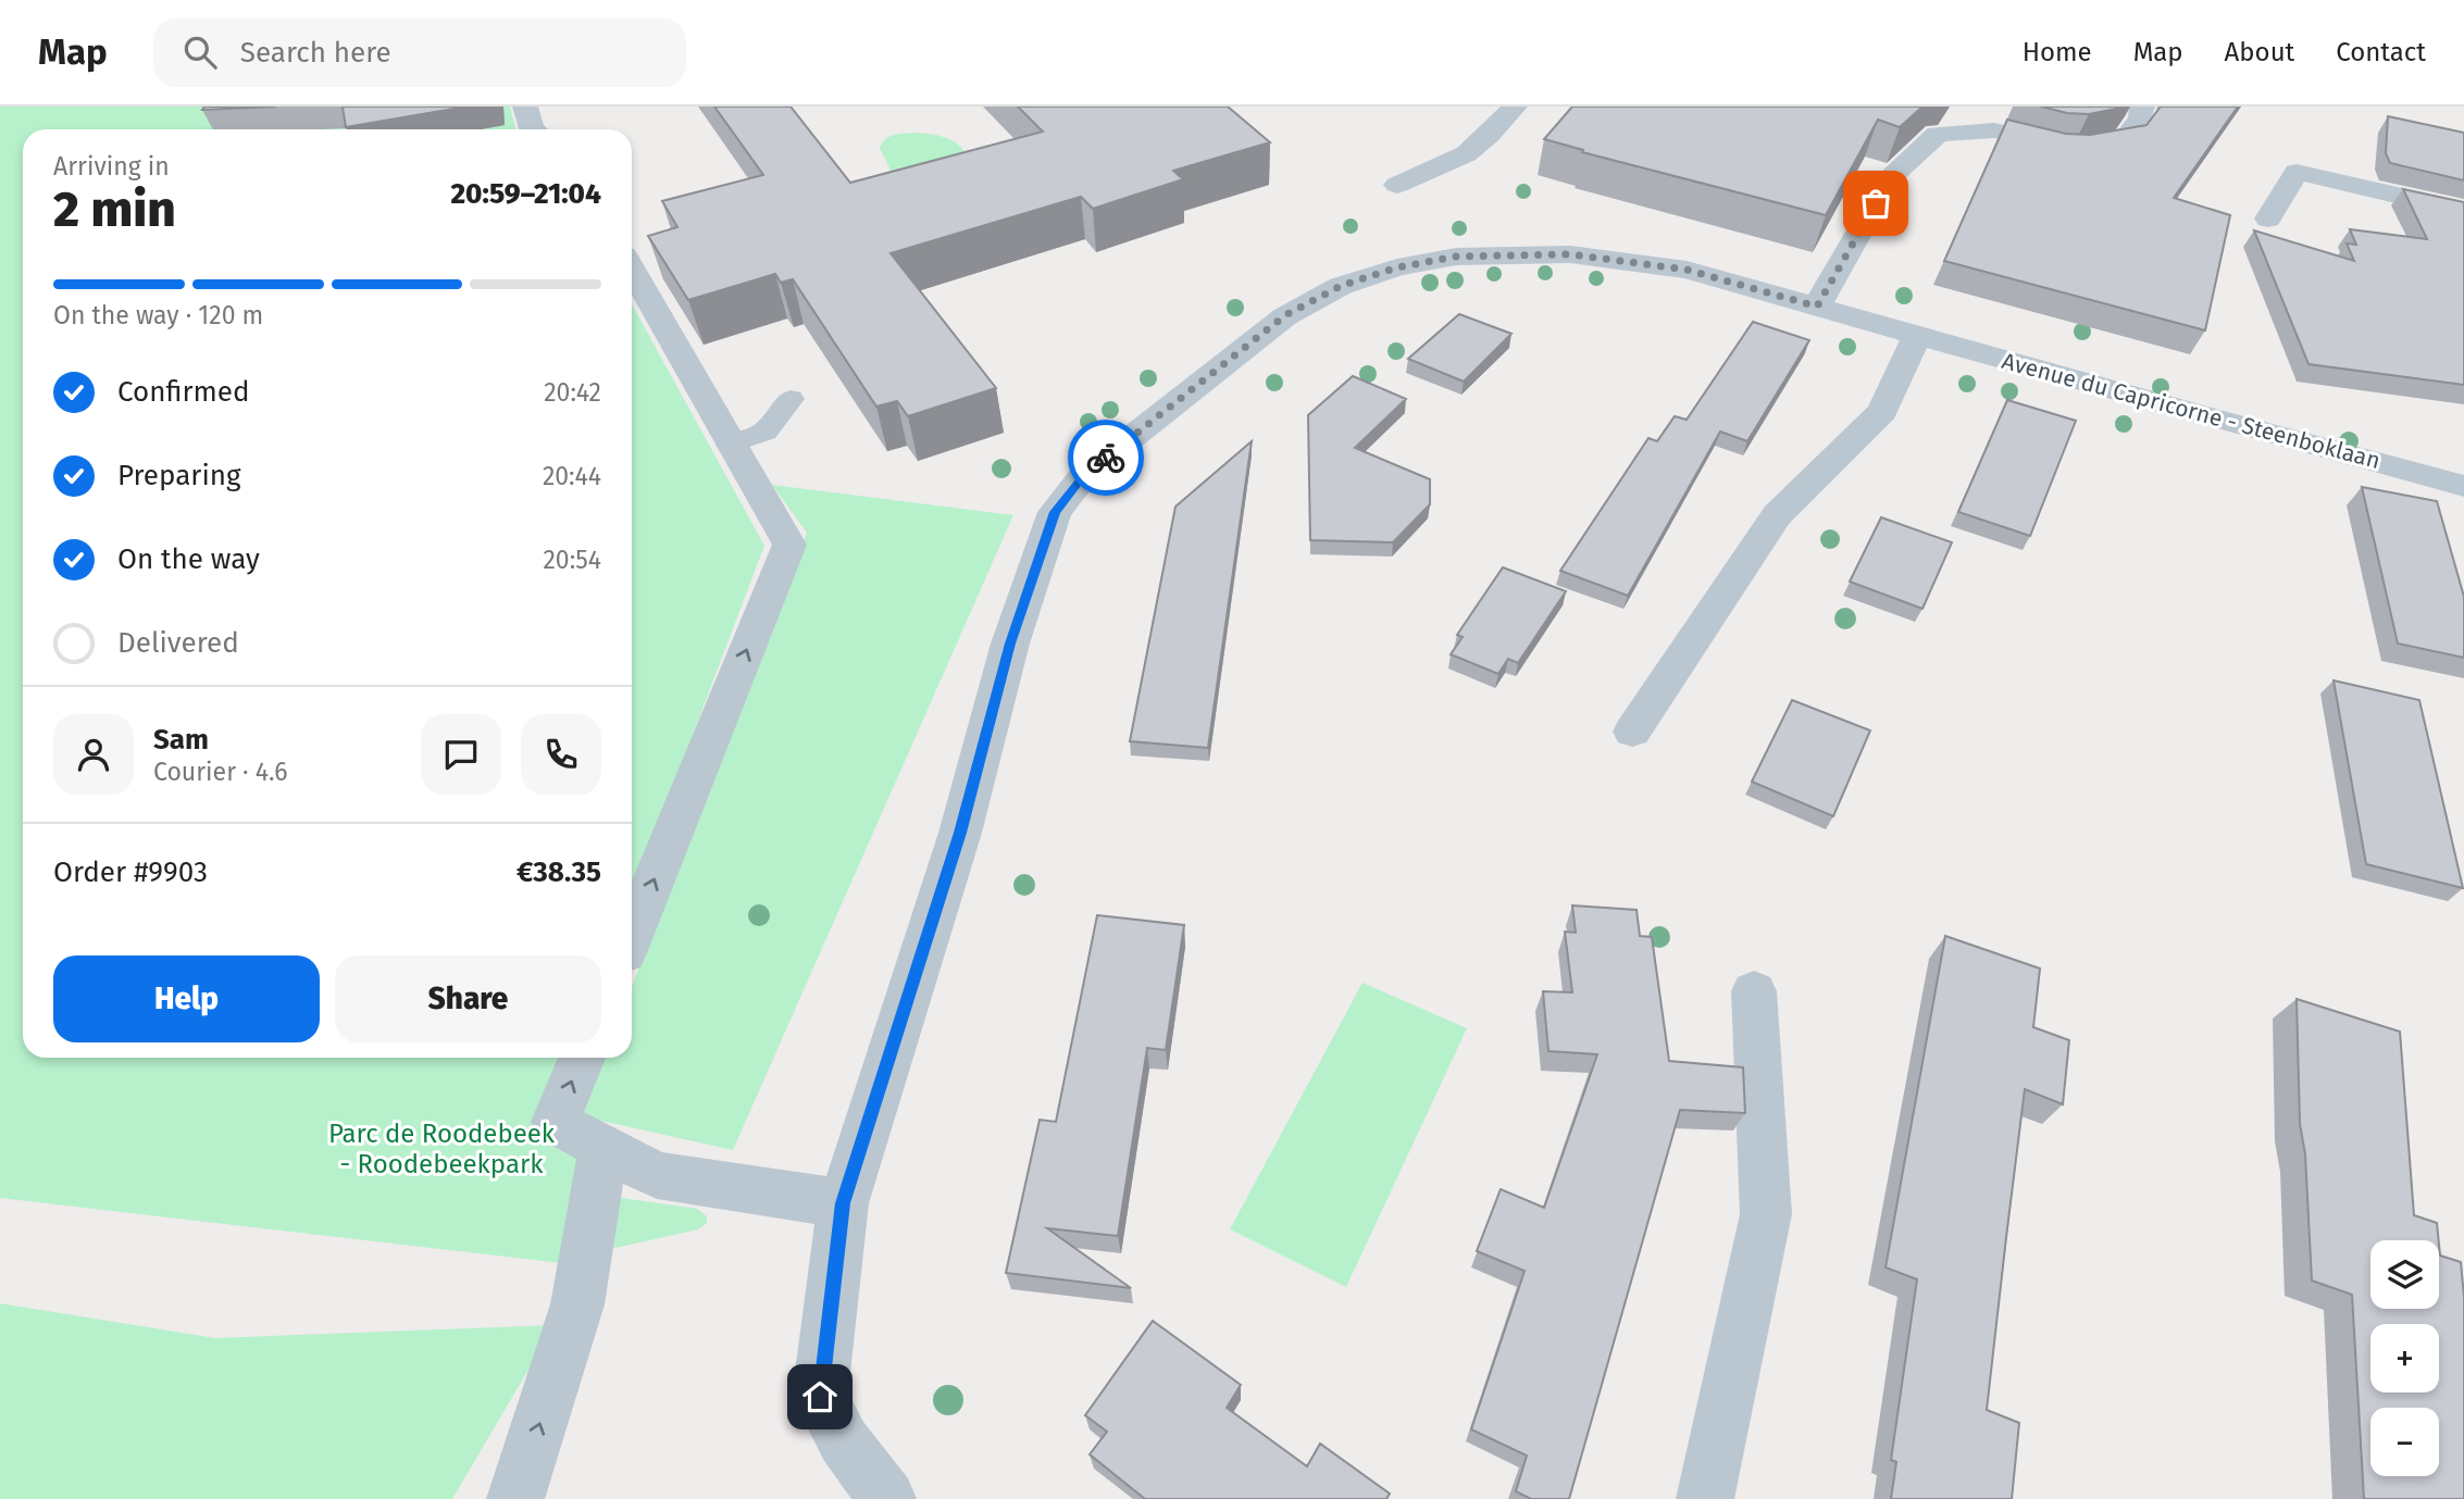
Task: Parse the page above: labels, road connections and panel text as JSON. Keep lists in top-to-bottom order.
{
  "streets": {
    "street": ["Avenue du Capricorne - Steenboklaan"]
  },
  "parks": ["Parc de Roodebeek - Roodebeekpark"],
  "page": {
    "header": "Map",
    "search": "Search here",
    "nav": [
      "Home",
      "Map",
      "About",
      "Contact"
    ],
    "heading": ["2 min", "Arriving in", "20:59–21:04"],
    "panel": [
      "Sam",
      "Courier · 4.6",
      "Order #9903",
      "€38.35"
    ],
    "bar": "On the way · 120 m",
    "list": [
      ["Confirmed", "20:42"],
      ["Preparing", "20:44"],
      ["On the way", "20:54"],
      "Delivered"
    ],
    "buttons": ["Help", "Share"],
    "map_buttons": ["+", "−"]
  }
}
